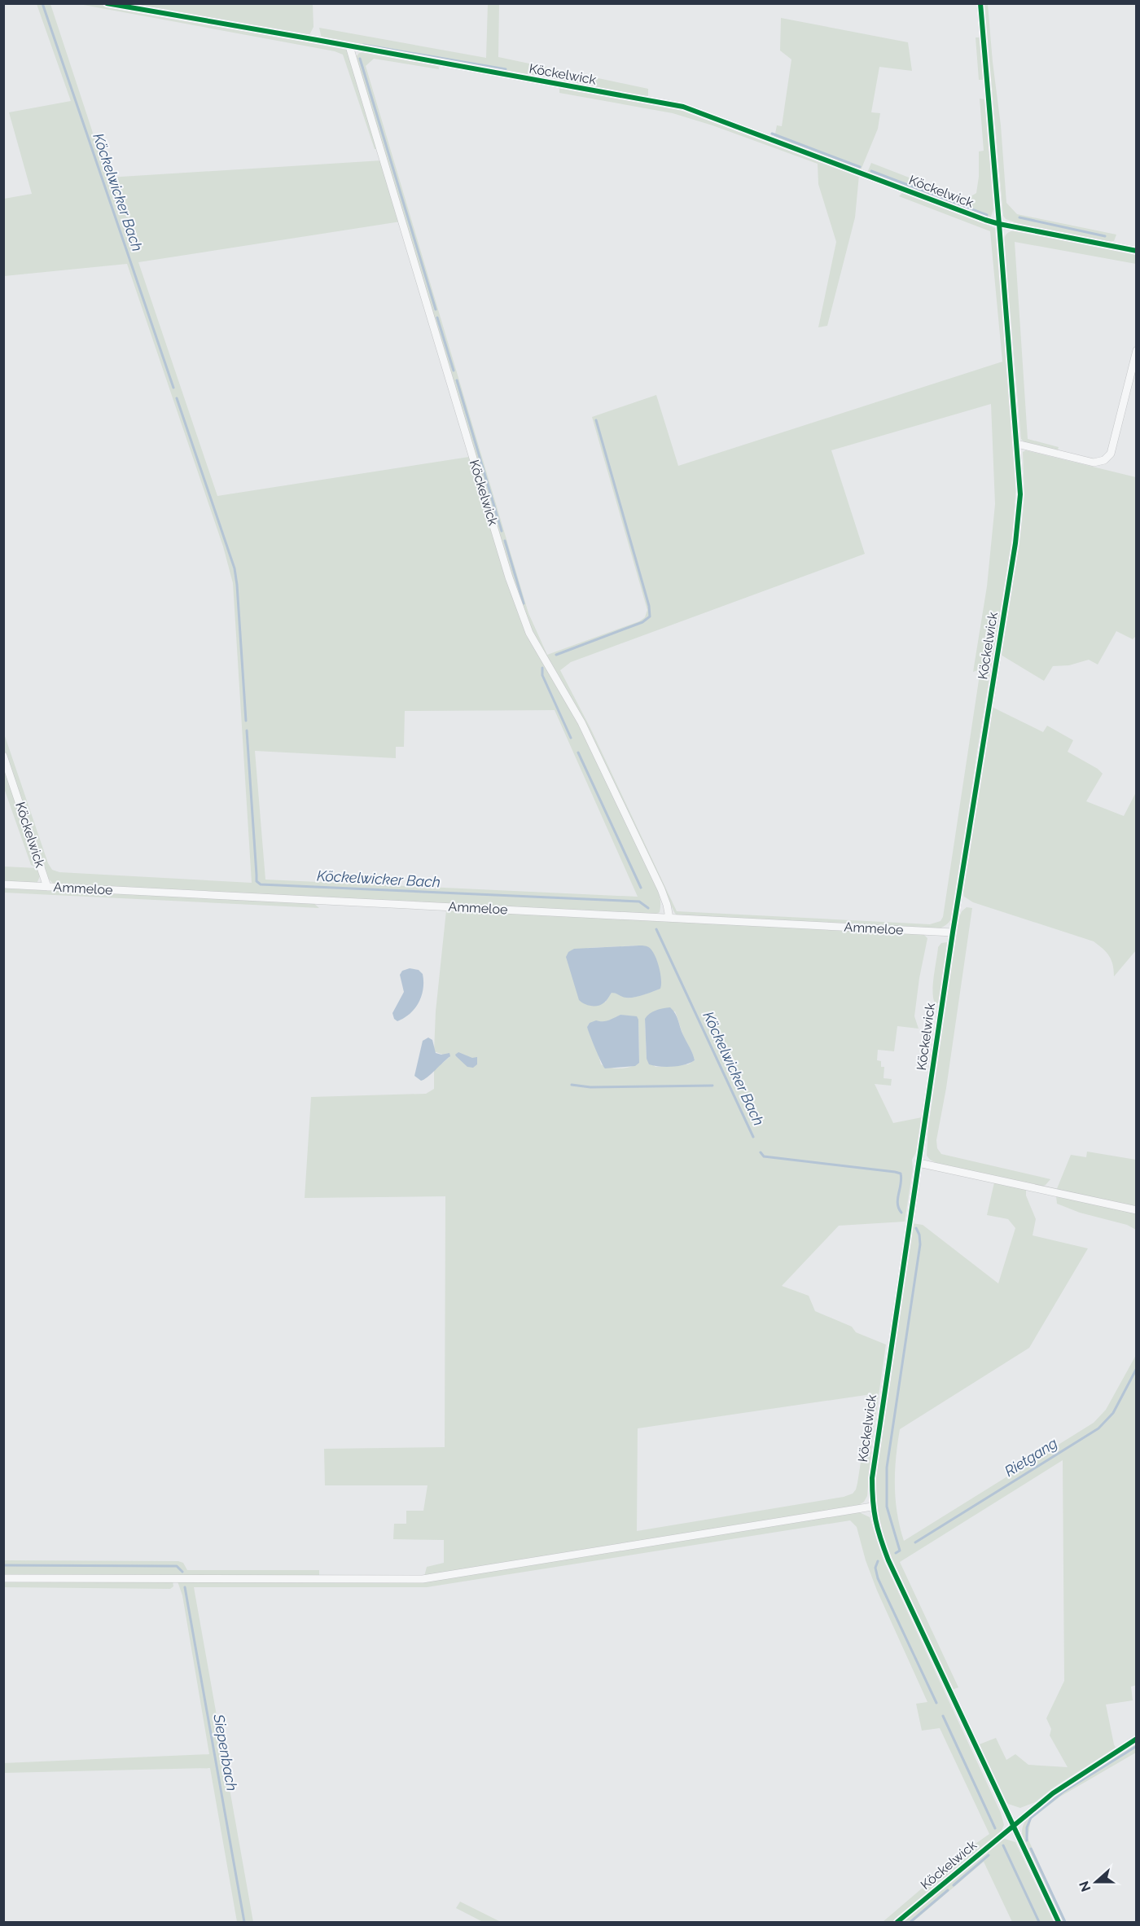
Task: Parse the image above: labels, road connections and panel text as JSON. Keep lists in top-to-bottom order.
{
  "streets": {
    "street": ["Köckelwick", "Ammeloe"]
  },
  "crossings": [
    ["Köckelwick", "Ammeloe"]
  ],
  "water": ["Köckelwicker Bach", "Rietgang", "Siepenbach"],
  "north": "left"
}
